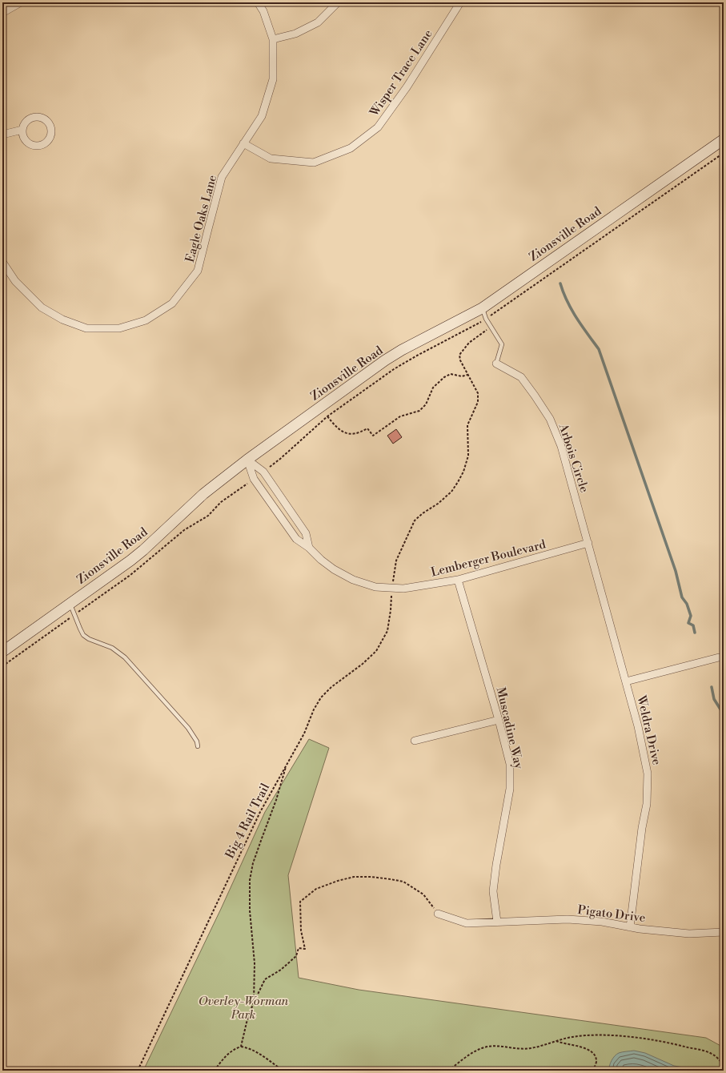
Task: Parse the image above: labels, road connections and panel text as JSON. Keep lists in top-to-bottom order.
{
  "streets": {
    "main road": ["Zionsville Road"],
    "street": [
      "Wisper Trace Lane",
      "Eagle Oaks Lane",
      "Arbois Circle",
      "Lemberger Boulevard",
      "Muscadine Way",
      "Weldra Drive",
      "Pigato Drive"
    ],
    "path": ["Big 4 Rail Trail"]
  },
  "crossings": [
    ["Wisper Trace Lane", "Eagle Oaks Lane"],
    ["Zionsville Road", "Lemberger Boulevard"],
    ["Arbois Circle", "Lemberger Boulevard"],
    ["Arbois Circle", "Weldra Drive"],
    ["Lemberger Boulevard", "Muscadine Way"],
    ["Lemberger Boulevard", "Weldra Drive"],
    ["Muscadine Way", "Pigato Drive"],
    ["Weldra Drive", "Pigato Drive"]
  ],
  "parks": ["Overley-Worman Park"]
}
